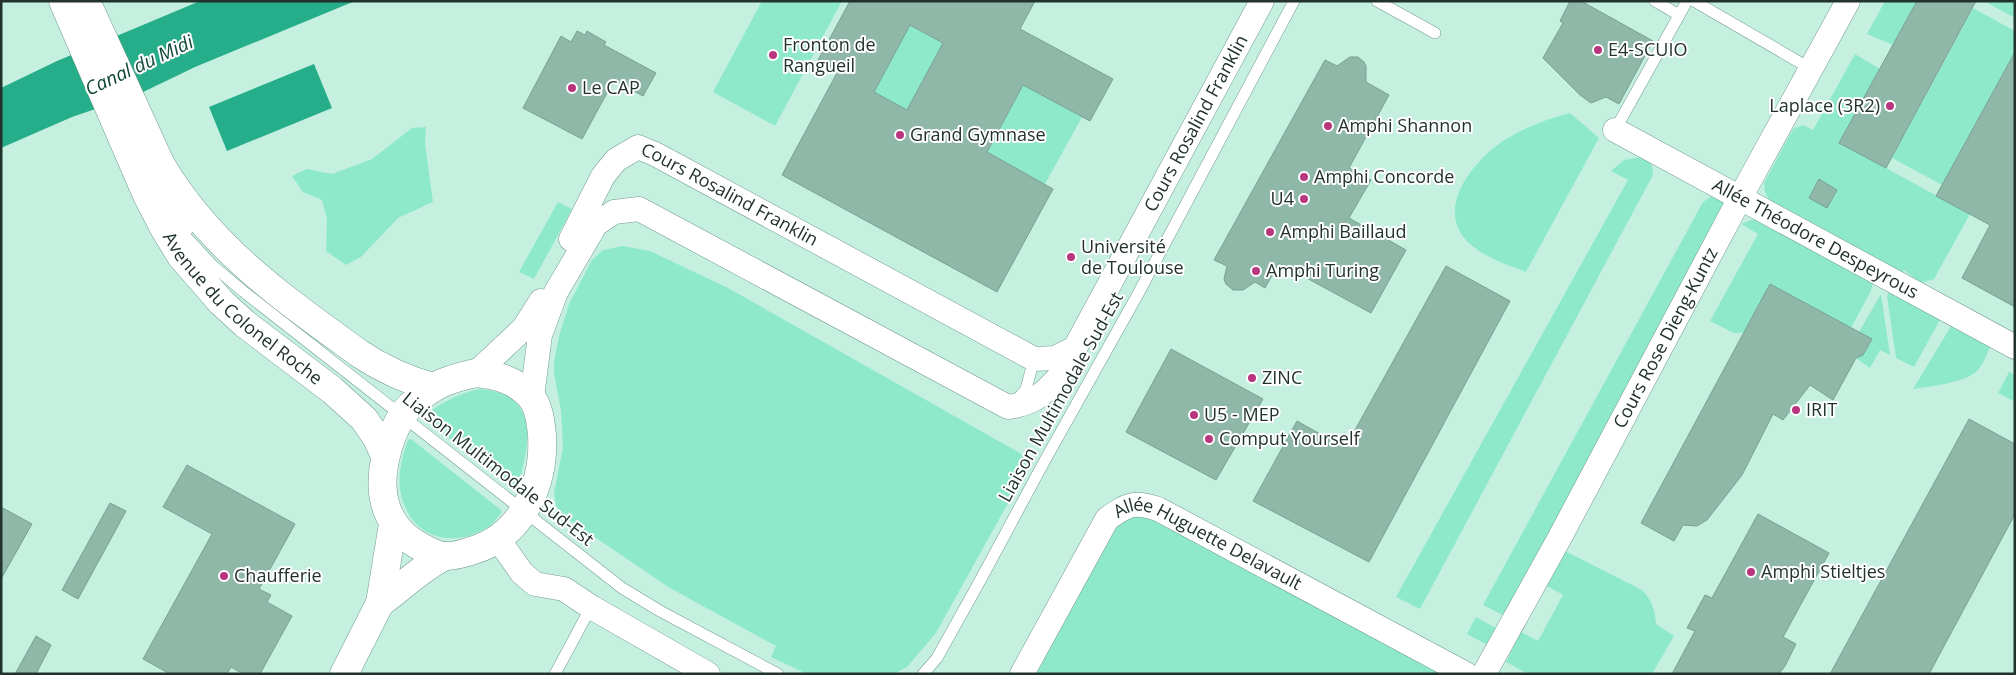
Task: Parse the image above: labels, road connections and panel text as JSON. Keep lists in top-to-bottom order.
{
  "streets": {
    "street": [
      "Cours Rosalind Franklin",
      "Allée Théodore Despeyrous",
      "Avenue du Colonel Roche",
      "Cours Rose Dieng-Kuntz",
      "Allée Huguette Delavault"
    ],
    "lane": ["Liaison Multimodale Sud-Est"]
  },
  "crossings": [
    ["Allée Théodore Despeyrous", "Cours Rose Dieng-Kuntz"],
    ["Avenue du Colonel Roche", "Liaison Multimodale Sud-Est"]
  ],
  "water": ["Canal du Midi"],
  "places": [
    "E4-SCUIO",
    "Fronton de Rangueil",
    "Le CAP",
    "Laplace (3R2)",
    "Amphi Shannon",
    "Grand Gymnase",
    "Amphi Concorde",
    "U4",
    "Amphi Baillaud",
    "Université de Toulouse",
    "Amphi Turing",
    "ZINC",
    "IRIT",
    "U5 - MEP",
    "Comput Yourself",
    "Amphi Stieltjes",
    "Chaufferie"
  ]
}
